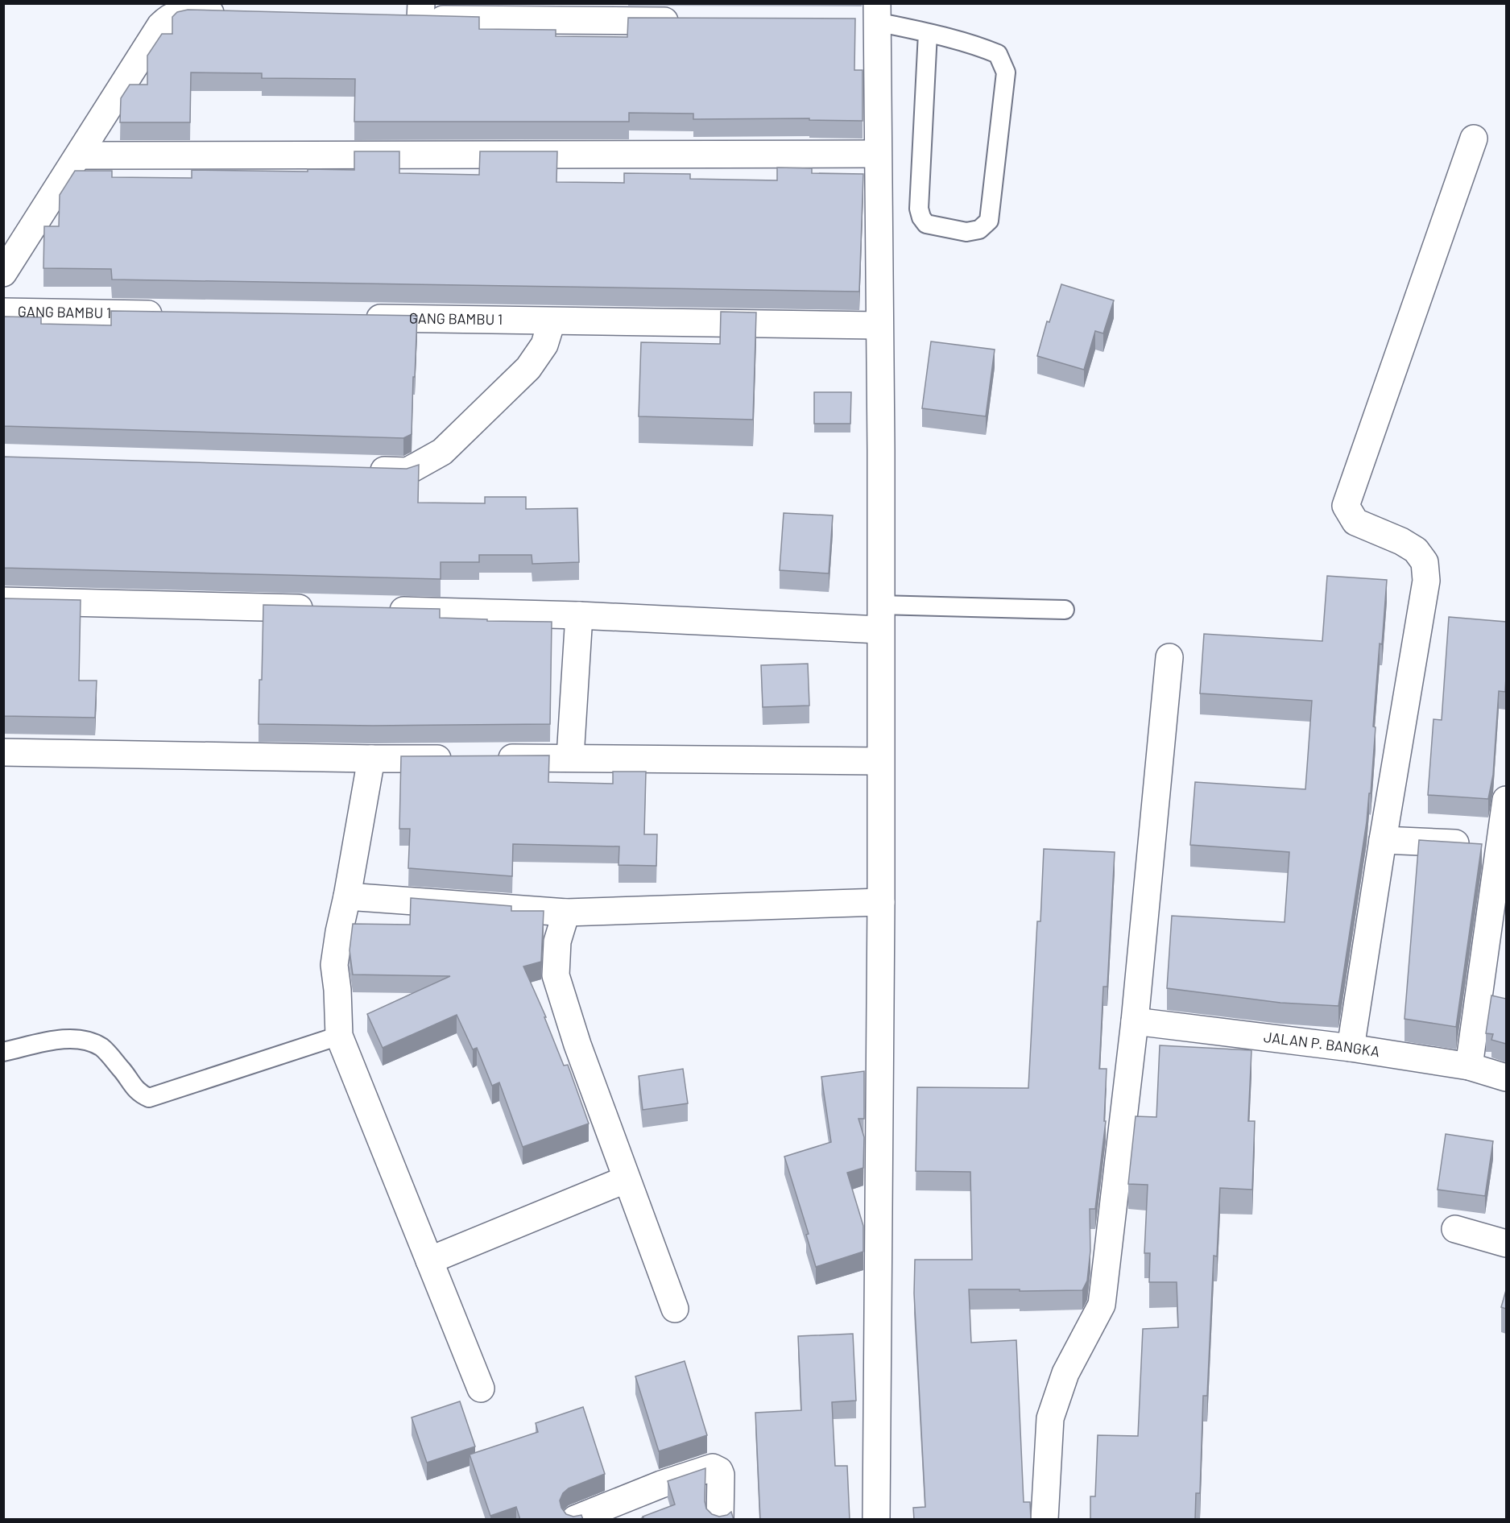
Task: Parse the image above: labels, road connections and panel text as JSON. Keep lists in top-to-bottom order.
{
  "streets": {
    "street": ["GANG BAMBU 1", "JALAN P. BANGKA"]
  }
}
